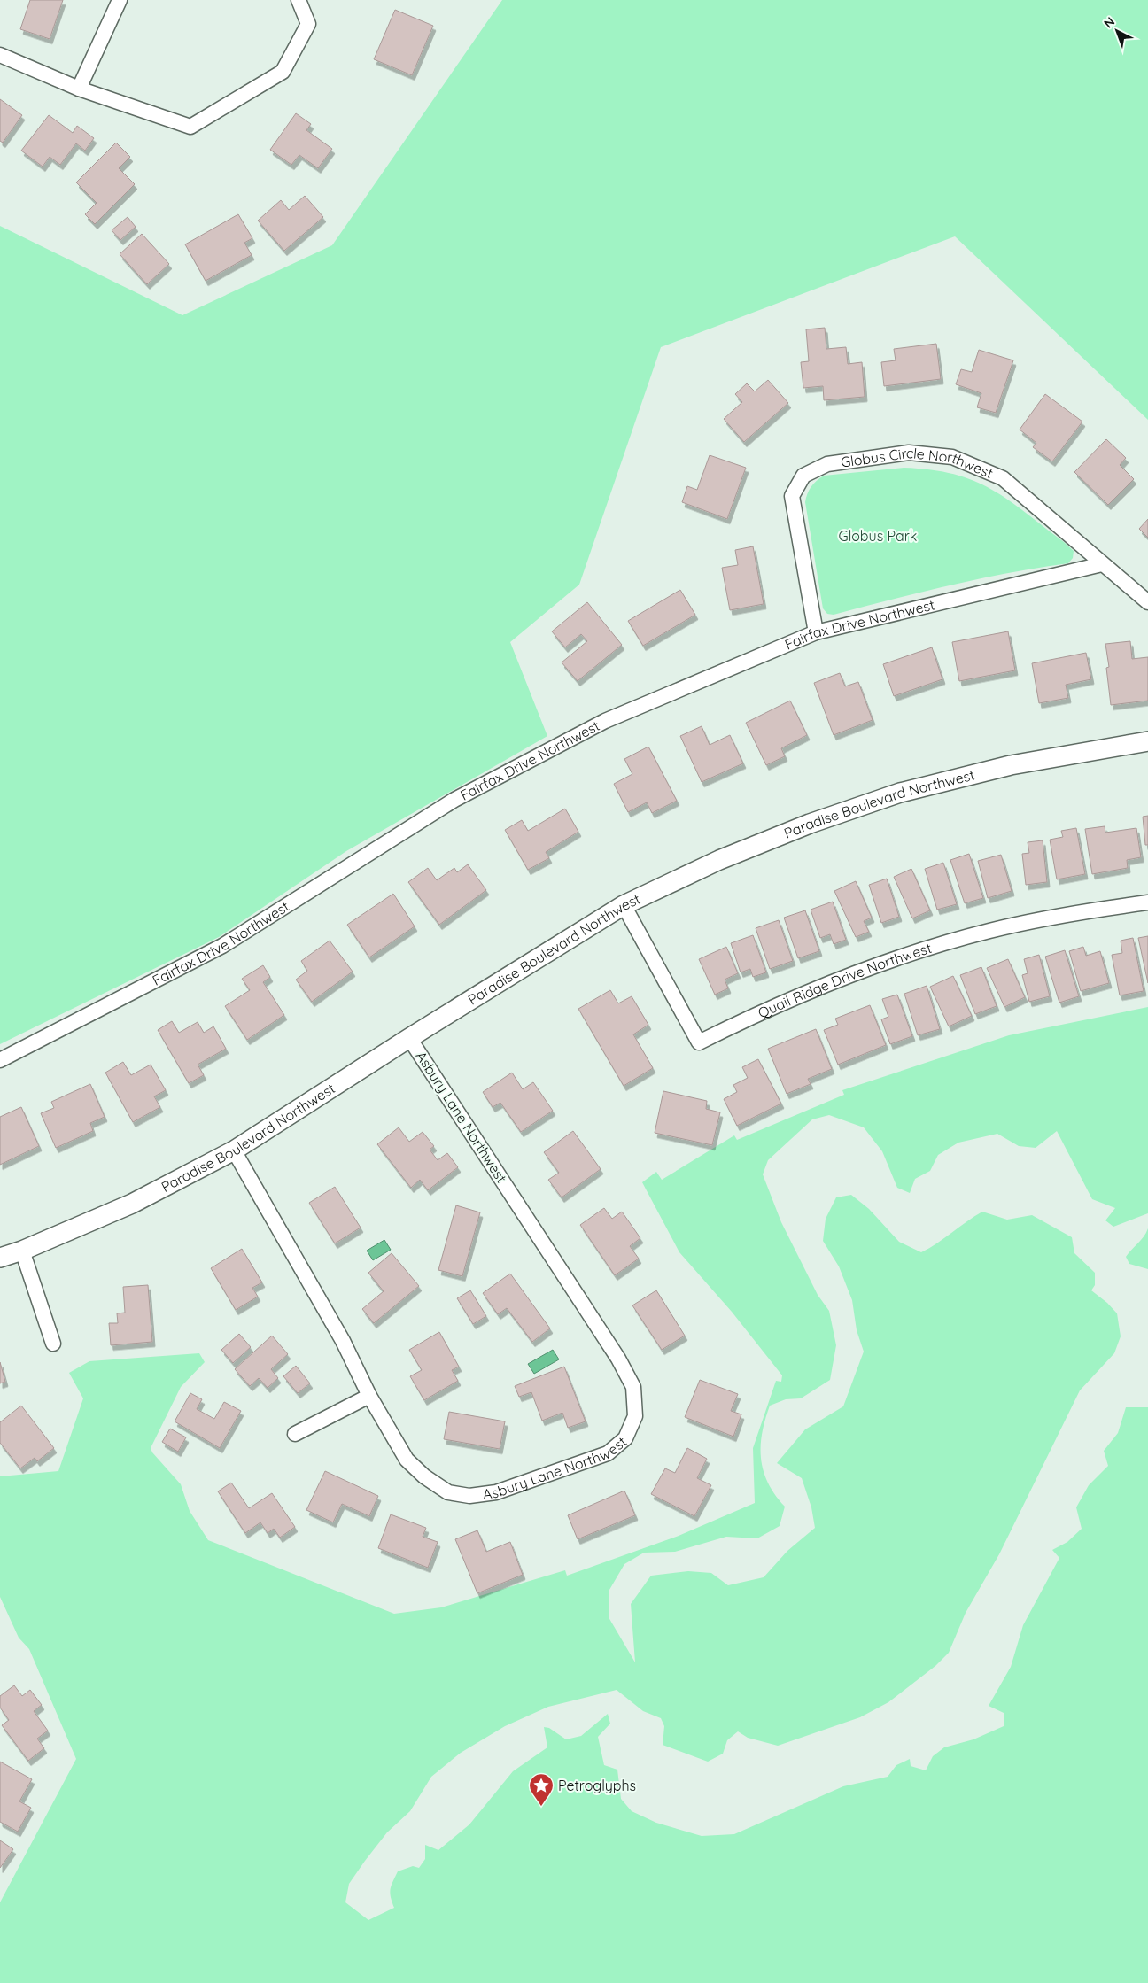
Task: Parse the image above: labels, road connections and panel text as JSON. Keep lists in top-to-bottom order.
{
  "streets": {
    "street": [
      "Globus Circle Northwest",
      "Fairfax Drive Northwest",
      "Paradise Boulevard Northwest",
      "Quail Ridge Drive Northwest",
      "Asbury Lane Northwest"
    ]
  },
  "crossings": [
    ["Globus Circle Northwest", "Fairfax Drive Northwest"],
    ["Paradise Boulevard Northwest", "Quail Ridge Drive Northwest"],
    ["Paradise Boulevard Northwest", "Asbury Lane Northwest"]
  ],
  "parks": ["Globus Park"],
  "places": {
    "place": ["Petroglyphs"]
  },
  "north": "top left"
}
